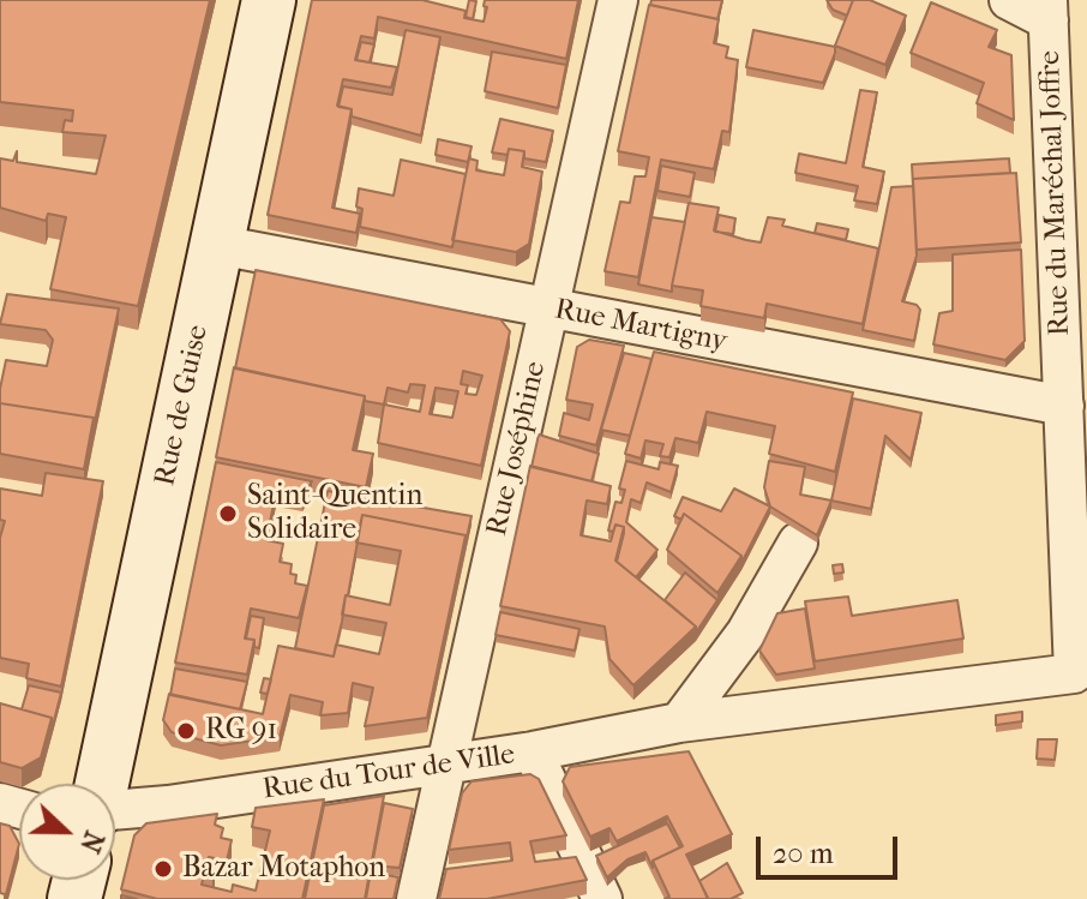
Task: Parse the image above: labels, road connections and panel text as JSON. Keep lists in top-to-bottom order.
{
  "streets": {
    "main road": ["Rue de Guise"],
    "street": [
      "Rue du Maréchal Joffre",
      "Rue Martigny",
      "Rue Joséphine",
      "Rue du Tour de Ville"
    ]
  },
  "crossings": [
    ["Rue du Maréchal Joffre", "Rue Martigny"],
    ["Rue du Maréchal Joffre", "Rue du Tour de Ville"],
    ["Rue Martigny", "Rue de Guise"],
    ["Rue Martigny", "Rue Joséphine"],
    ["Rue Joséphine", "Rue du Tour de Ville"]
  ],
  "places": ["Saint-Quentin Solidaire", "RG 91", "Bazar Motaphon"],
  "scale_bar": "20 m",
  "north": "right"
}
